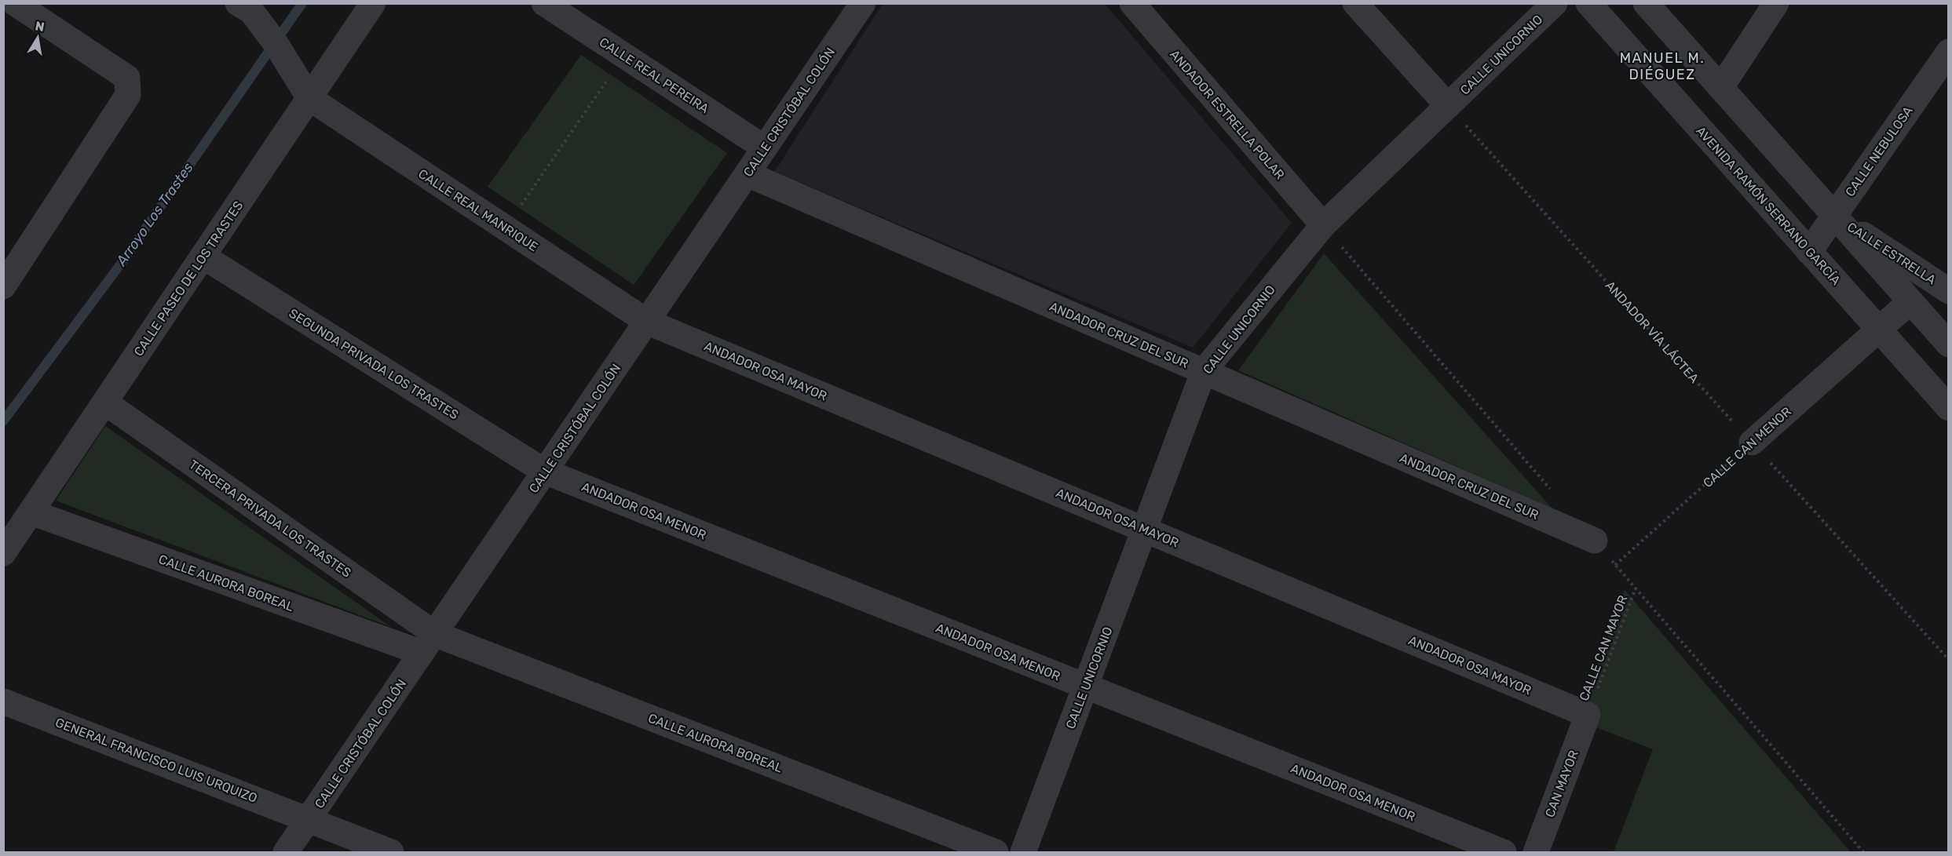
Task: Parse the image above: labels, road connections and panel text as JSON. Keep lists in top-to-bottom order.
{
  "streets": {
    "street": [
      "CALLE UNICORNIO",
      "CALLE REAL PEREIRA",
      "CALLE CRISTÓBAL COLÓN",
      "ANDADOR ESTRELLA POLAR",
      "CALLE NEBULOSA",
      "AVENIDA RAMÓN SERRANO GARCÍA",
      "CALLE REAL MANRIQUE",
      "CALLE ESTRELLA",
      "CALLE PASEO DE LOS TRASTES",
      "ANDADOR CRUZ DEL SUR",
      "SEGUNDA PRIVADA LOS TRASTES",
      "ANDADOR OSA MAYOR",
      "CALLE CAN MENOR",
      "ANDADOR OSA MENOR",
      "TERCERA PRIVADA LOS TRASTES",
      "CALLE AURORA BOREAL",
      "GENERAL FRANCISCO LUIS URQUIZO",
      "CAN MAYOR"
    ],
    "path": ["ANDADOR VÍA LÁCTEA", "CALLE CAN MAYOR"]
  },
  "crossings": [
    ["CALLE UNICORNIO", "ANDADOR ESTRELLA POLAR"],
    ["CALLE UNICORNIO", "ANDADOR VÍA LÁCTEA"],
    ["CALLE UNICORNIO", "ANDADOR CRUZ DEL SUR"],
    ["CALLE UNICORNIO", "ANDADOR OSA MAYOR"],
    ["CALLE UNICORNIO", "ANDADOR OSA MENOR"],
    ["CALLE REAL PEREIRA", "CALLE CRISTÓBAL COLÓN"],
    ["CALLE CRISTÓBAL COLÓN", "CALLE REAL MANRIQUE"],
    ["CALLE CRISTÓBAL COLÓN", "ANDADOR CRUZ DEL SUR"],
    ["CALLE CRISTÓBAL COLÓN", "SEGUNDA PRIVADA LOS TRASTES"],
    ["CALLE CRISTÓBAL COLÓN", "ANDADOR OSA MAYOR"],
    ["CALLE CRISTÓBAL COLÓN", "ANDADOR OSA MENOR"],
    ["CALLE CRISTÓBAL COLÓN", "TERCERA PRIVADA LOS TRASTES"],
    ["CALLE CRISTÓBAL COLÓN", "CALLE AURORA BOREAL"],
    ["CALLE CRISTÓBAL COLÓN", "GENERAL FRANCISCO LUIS URQUIZO"],
    ["CALLE NEBULOSA", "AVENIDA RAMÓN SERRANO GARCÍA"],
    ["CALLE NEBULOSA", "CALLE ESTRELLA"],
    ["AVENIDA RAMÓN SERRANO GARCÍA", "CALLE CAN MENOR"],
    ["CALLE REAL MANRIQUE", "CALLE PASEO DE LOS TRASTES"],
    ["CALLE REAL MANRIQUE", "ANDADOR OSA MAYOR"],
    ["CALLE PASEO DE LOS TRASTES", "SEGUNDA PRIVADA LOS TRASTES"],
    ["CALLE PASEO DE LOS TRASTES", "TERCERA PRIVADA LOS TRASTES"],
    ["CALLE PASEO DE LOS TRASTES", "CALLE AURORA BOREAL"],
    ["ANDADOR VÍA LÁCTEA", "CALLE CAN MENOR"],
    ["SEGUNDA PRIVADA LOS TRASTES", "ANDADOR OSA MENOR"],
    ["ANDADOR OSA MAYOR", "CALLE CAN MAYOR"],
    ["ANDADOR OSA MAYOR", "CAN MAYOR"],
    ["TERCERA PRIVADA LOS TRASTES", "CALLE AURORA BOREAL"],
    ["CALLE CAN MAYOR", "CAN MAYOR"]
  ],
  "districts": ["MANUEL M. DIÉGUEZ"],
  "water": ["Arroyo Los Trastes"],
  "north": "top"
}
